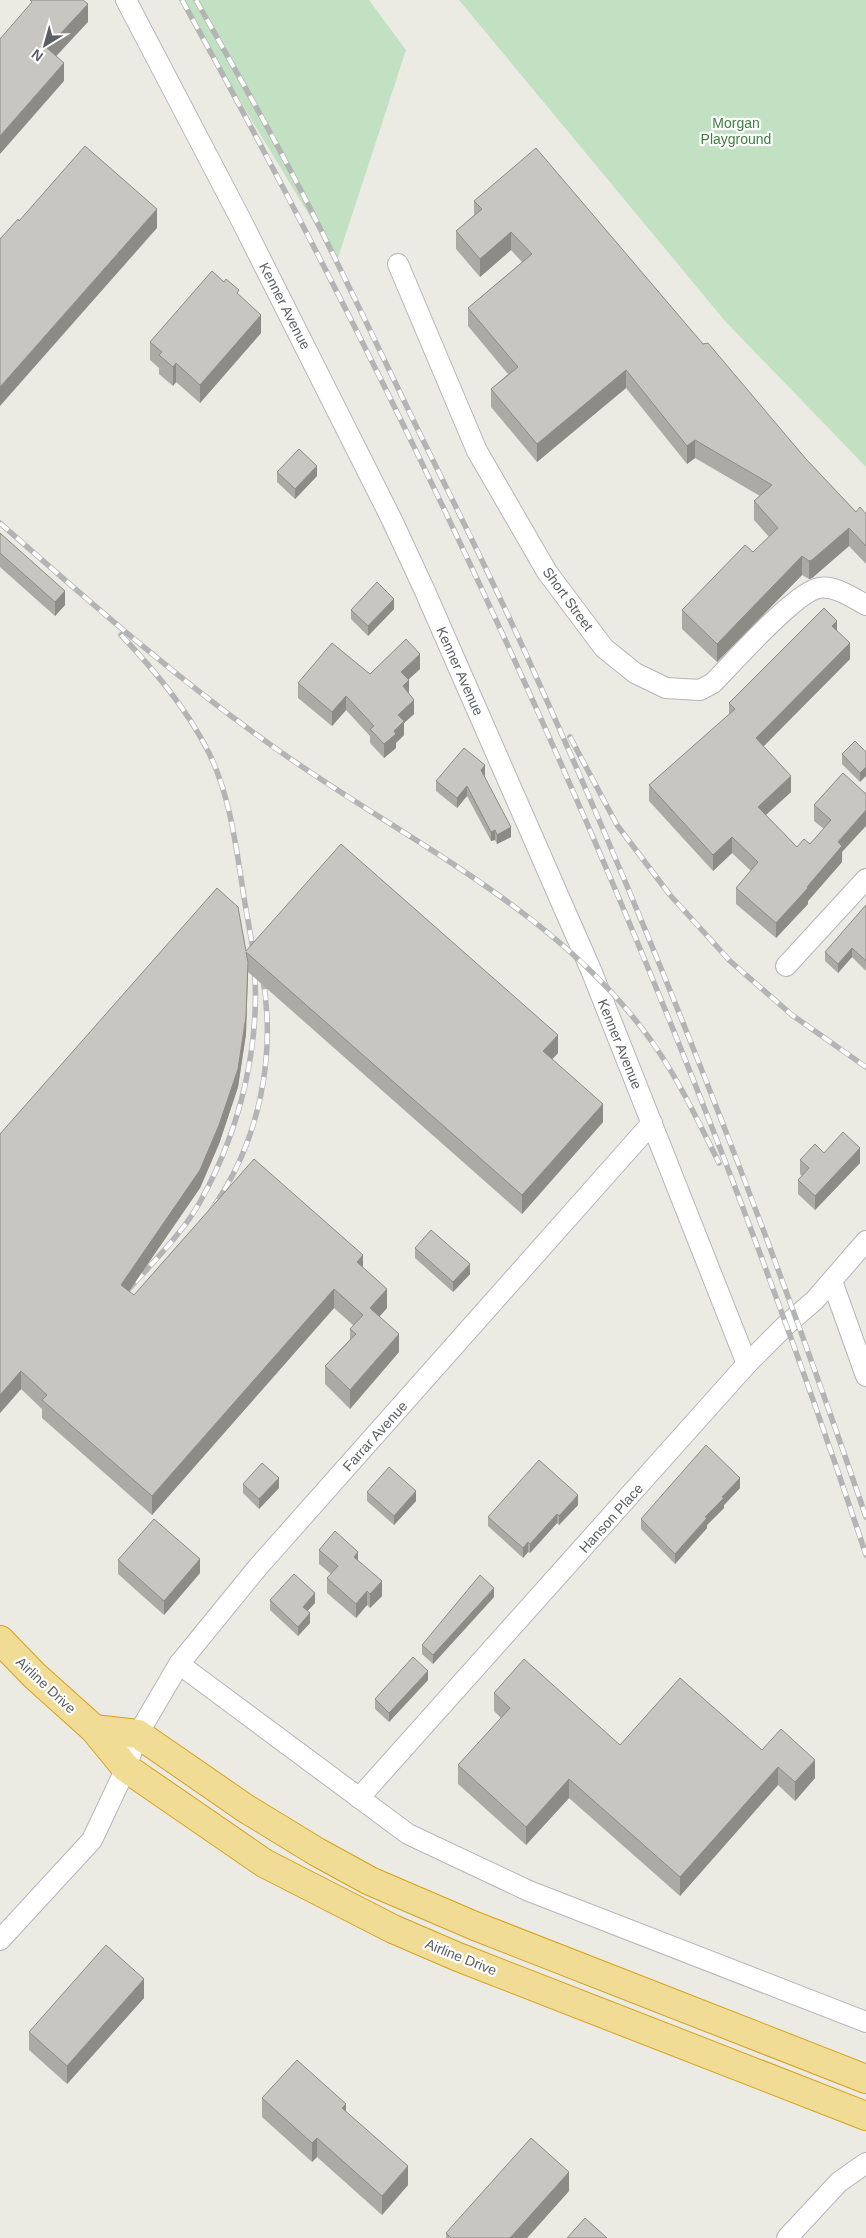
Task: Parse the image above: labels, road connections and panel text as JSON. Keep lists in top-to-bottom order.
{
  "streets": {
    "highway": ["Airline Drive"],
    "street": [
      "Kenner Avenue",
      "Short Street",
      "Farrar Avenue",
      "Hanson Place"
    ]
  },
  "crossings": [
    ["Kenner Avenue", "Farrar Avenue"],
    ["Kenner Avenue", "Hanson Place"],
    ["Farrar Avenue", "Airline Drive"]
  ],
  "parks": ["Morgan Playground"],
  "north": "bottom left"
}
